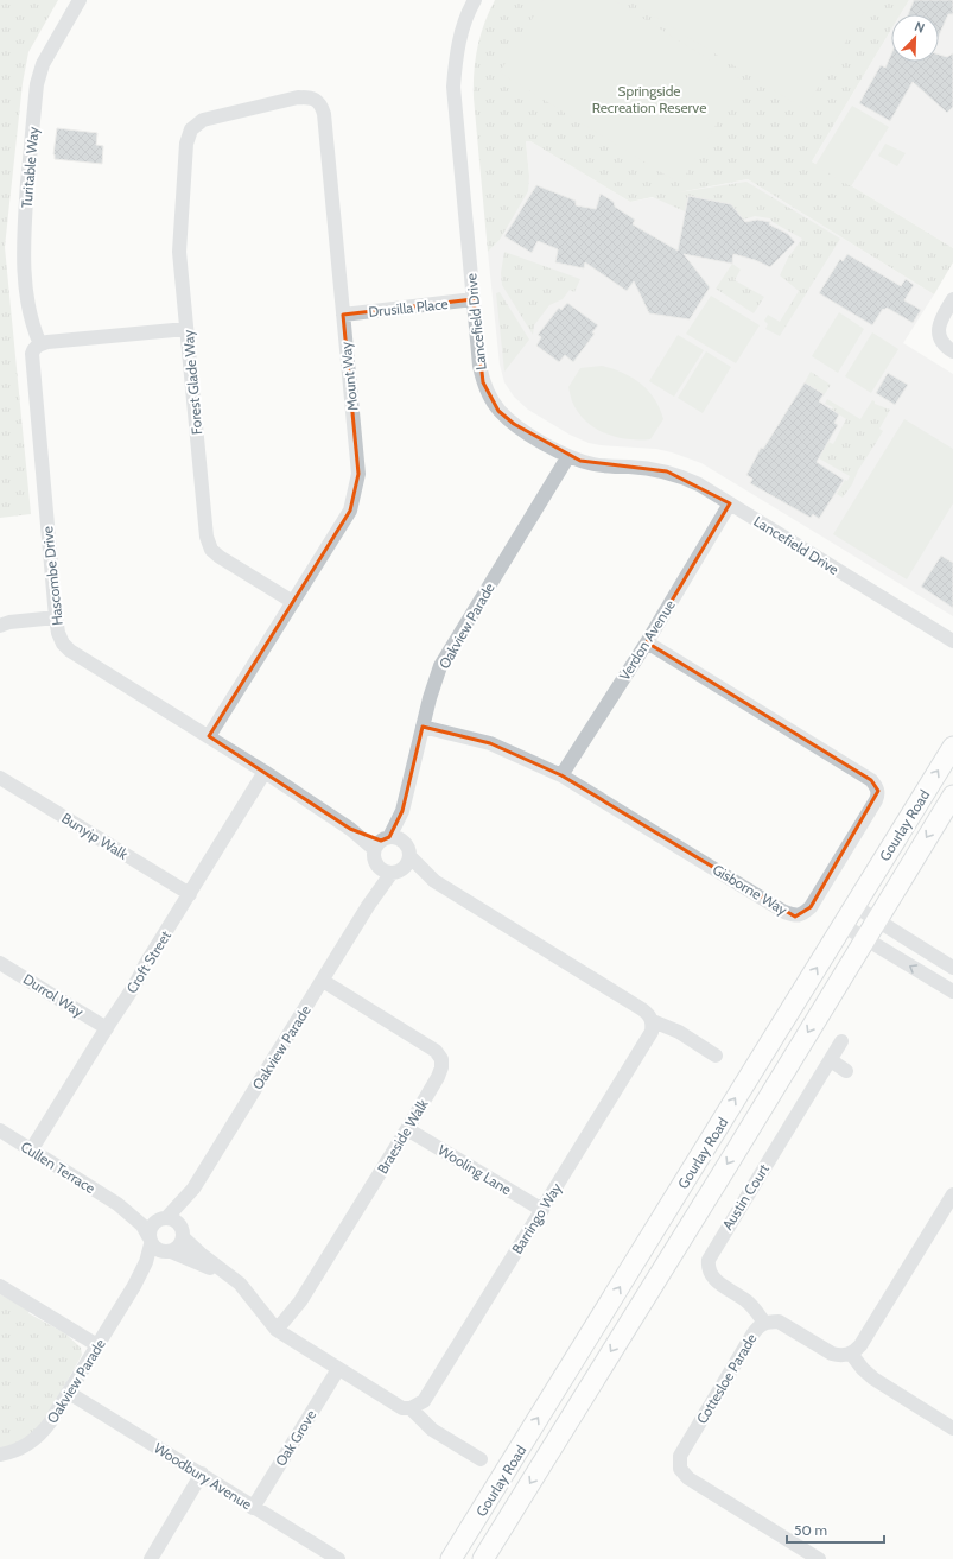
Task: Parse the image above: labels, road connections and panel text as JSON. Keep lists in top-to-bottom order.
{
  "streets": {
    "main road": ["Gourlay Road"],
    "street": [
      "Turitable Way",
      "Drusilla Place",
      "Lancefield Drive",
      "Mount Way",
      "Forest Glade Way",
      "Hascombe Drive",
      "Oakview Parade",
      "Verdon Avenue",
      "Bunyip Walk",
      "Gisborne Way",
      "Croft Street",
      "Durrol Way",
      "Braeside Walk",
      "Cullen Terrace",
      "Wooling Lane",
      "Austin Court",
      "Barringo Way",
      "Cottesloe Parade",
      "Oak Grove",
      "Woodbury Avenue"
    ]
  },
  "crossings": [
    ["Turitable Way", "Hascombe Drive"],
    ["Drusilla Place", "Lancefield Drive"],
    ["Drusilla Place", "Mount Way"],
    ["Lancefield Drive", "Oakview Parade"],
    ["Lancefield Drive", "Verdon Avenue"],
    ["Mount Way", "Forest Glade Way"],
    ["Mount Way", "Hascombe Drive"],
    ["Hascombe Drive", "Oakview Parade"],
    ["Hascombe Drive", "Croft Street"],
    ["Oakview Parade", "Gisborne Way"],
    ["Oakview Parade", "Braeside Walk"],
    ["Oakview Parade", "Cullen Terrace"],
    ["Oakview Parade", "Woodbury Avenue"],
    ["Verdon Avenue", "Gisborne Way"],
    ["Bunyip Walk", "Croft Street"],
    ["Croft Street", "Durrol Way"],
    ["Croft Street", "Cullen Terrace"],
    ["Braeside Walk", "Wooling Lane"],
    ["Wooling Lane", "Barringo Way"],
    ["Austin Court", "Cottesloe Parade"],
    ["Oak Grove", "Woodbury Avenue"]
  ],
  "parks": ["Springside Recreation Reserve"],
  "scale_bar": "50 m",
  "north": "top right"
}
